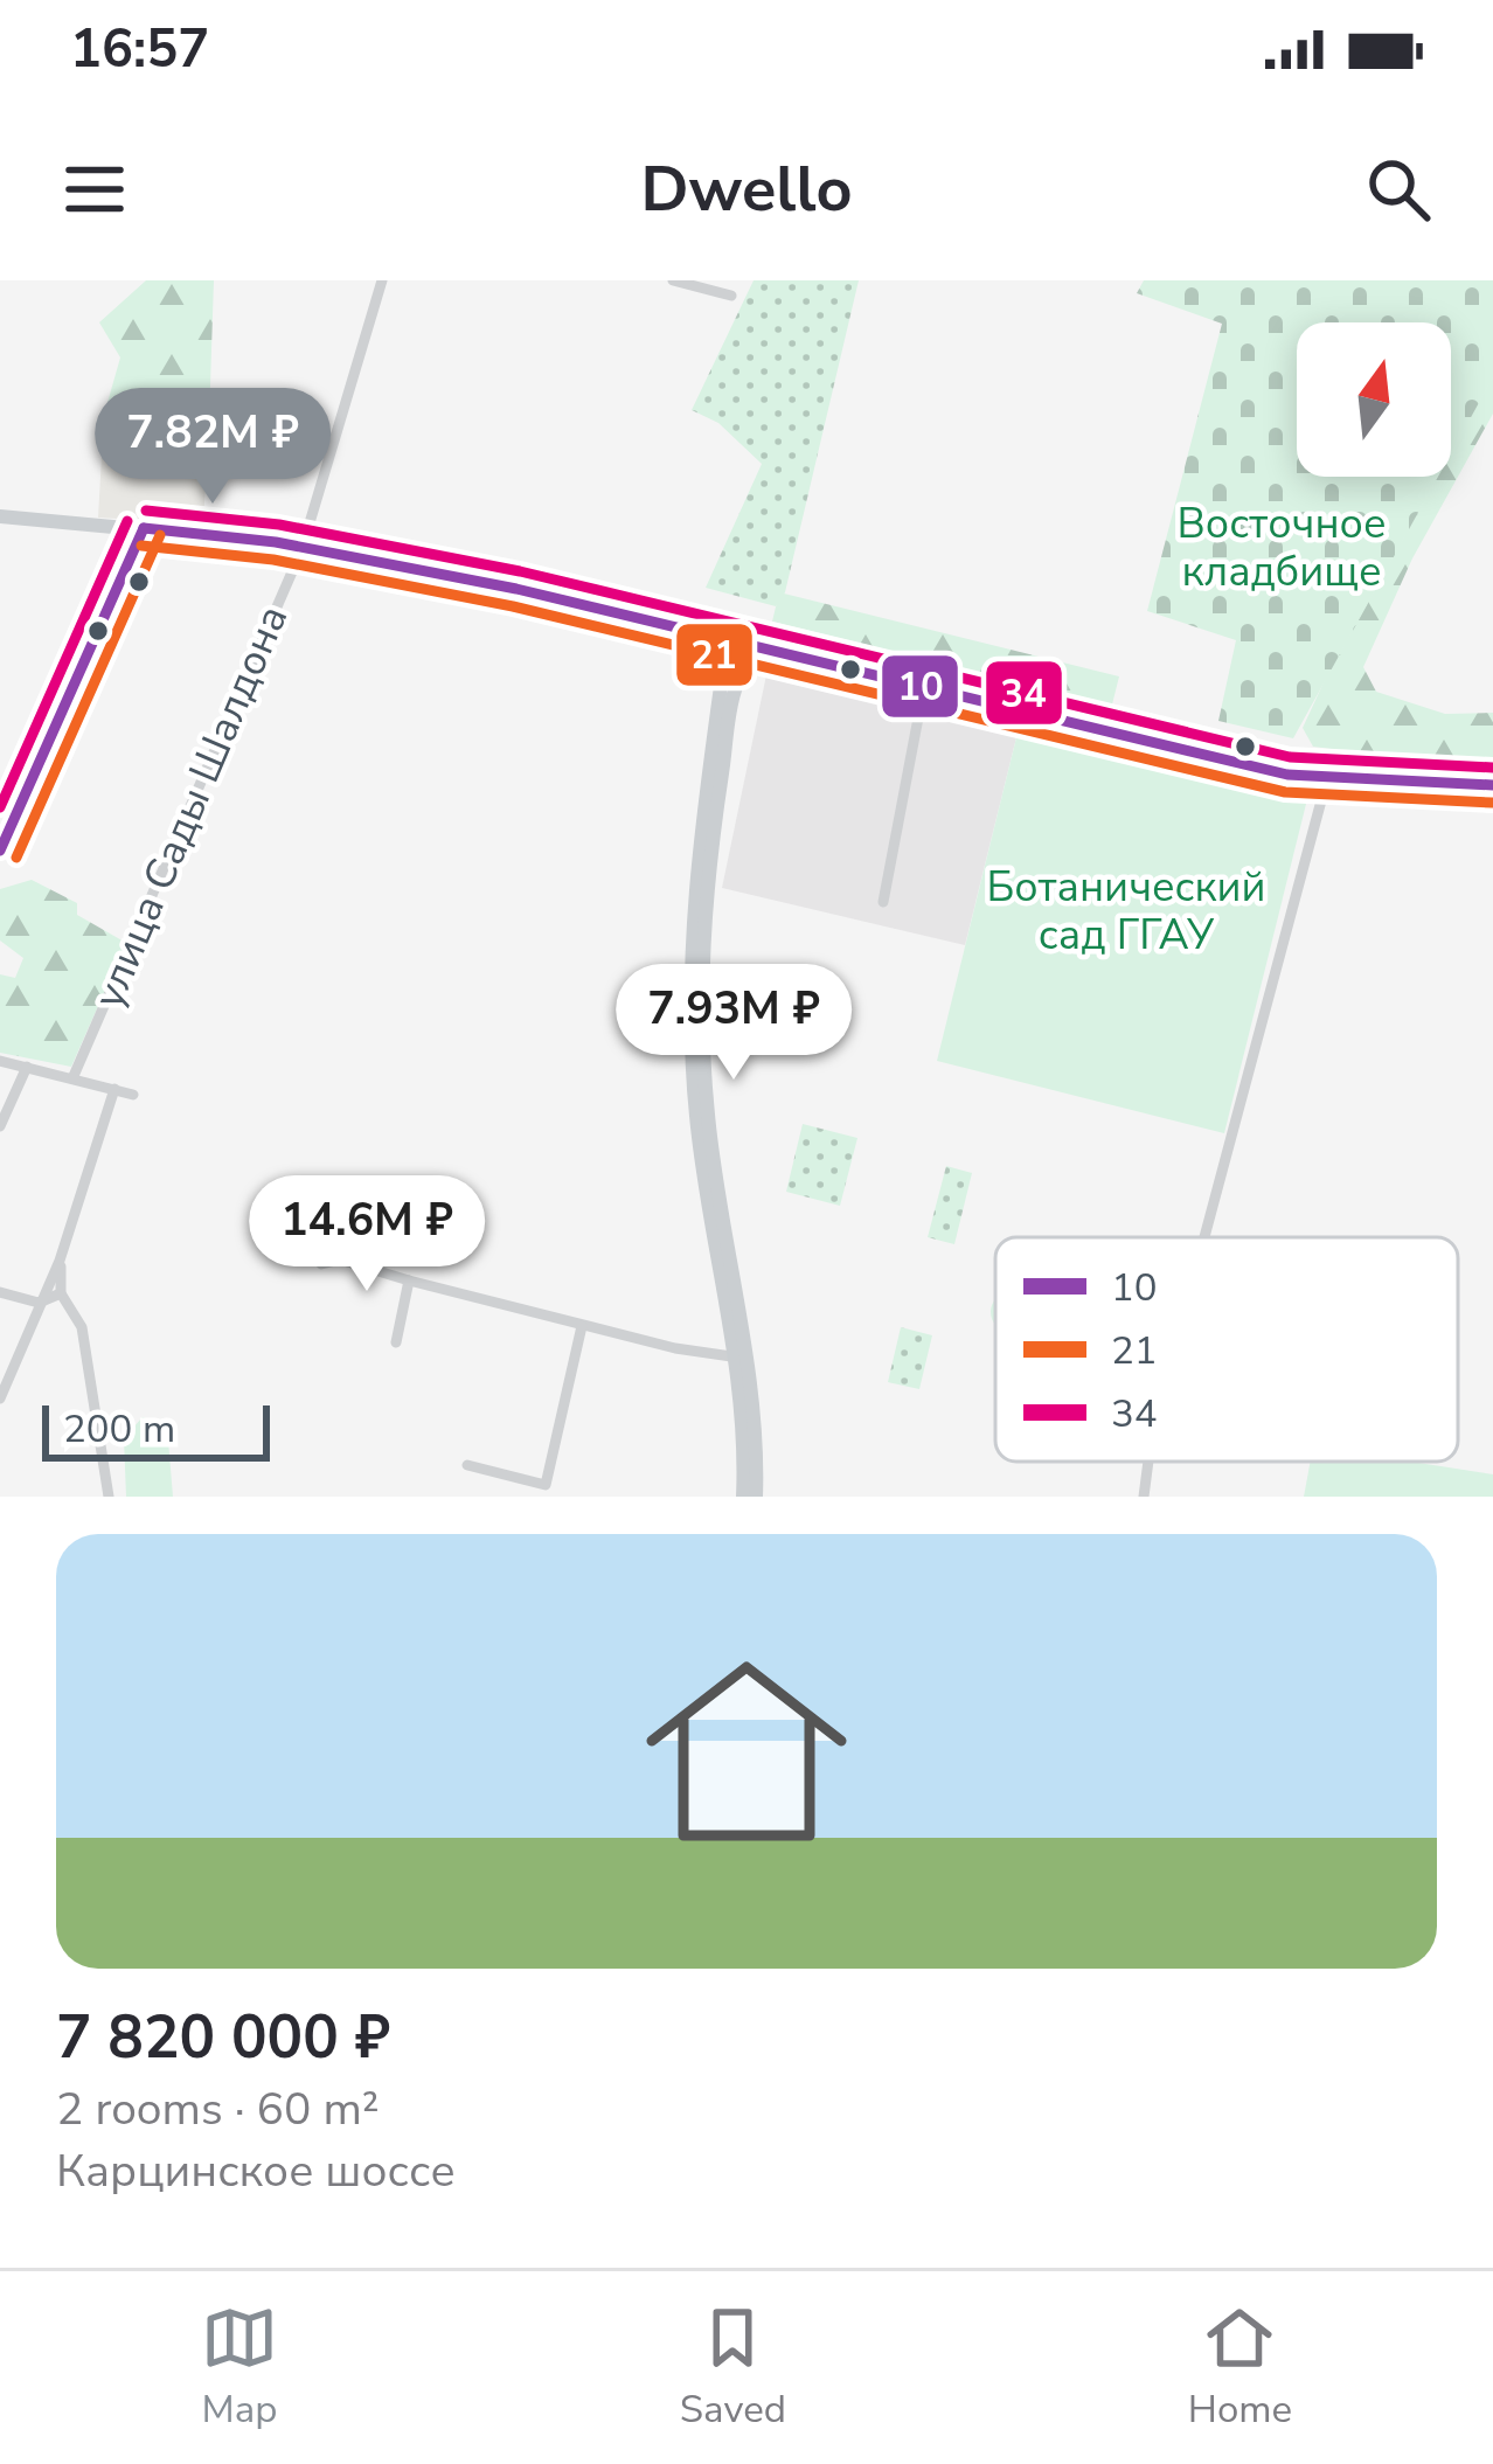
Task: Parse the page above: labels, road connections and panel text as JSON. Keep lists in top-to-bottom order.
{
  "streets": {
    "street": ["улица Сады Шалдона"]
  },
  "parks": ["Восточное кладбище", "Ботанический сад ГГАУ"],
  "lines": ["transit line 34", "transit line 10", "transit line 21"],
  "legend": ["10", "21", "34"],
  "scale_bar": "200 m",
  "north": "top",
  "page": {
    "status": "16:57",
    "header": "Dwello",
    "price": ["7.82M ₽", "7.93M ₽", "14.6M ₽"],
    "scale": "200 m",
    "list": [
      {
        "name": "7 820 000 ₽",
        "note": "2 rooms · 60 m² · Карцинское шоссе"
      }
    ],
    "tabs": ["Map", "Saved", "Home"]
  }
}
